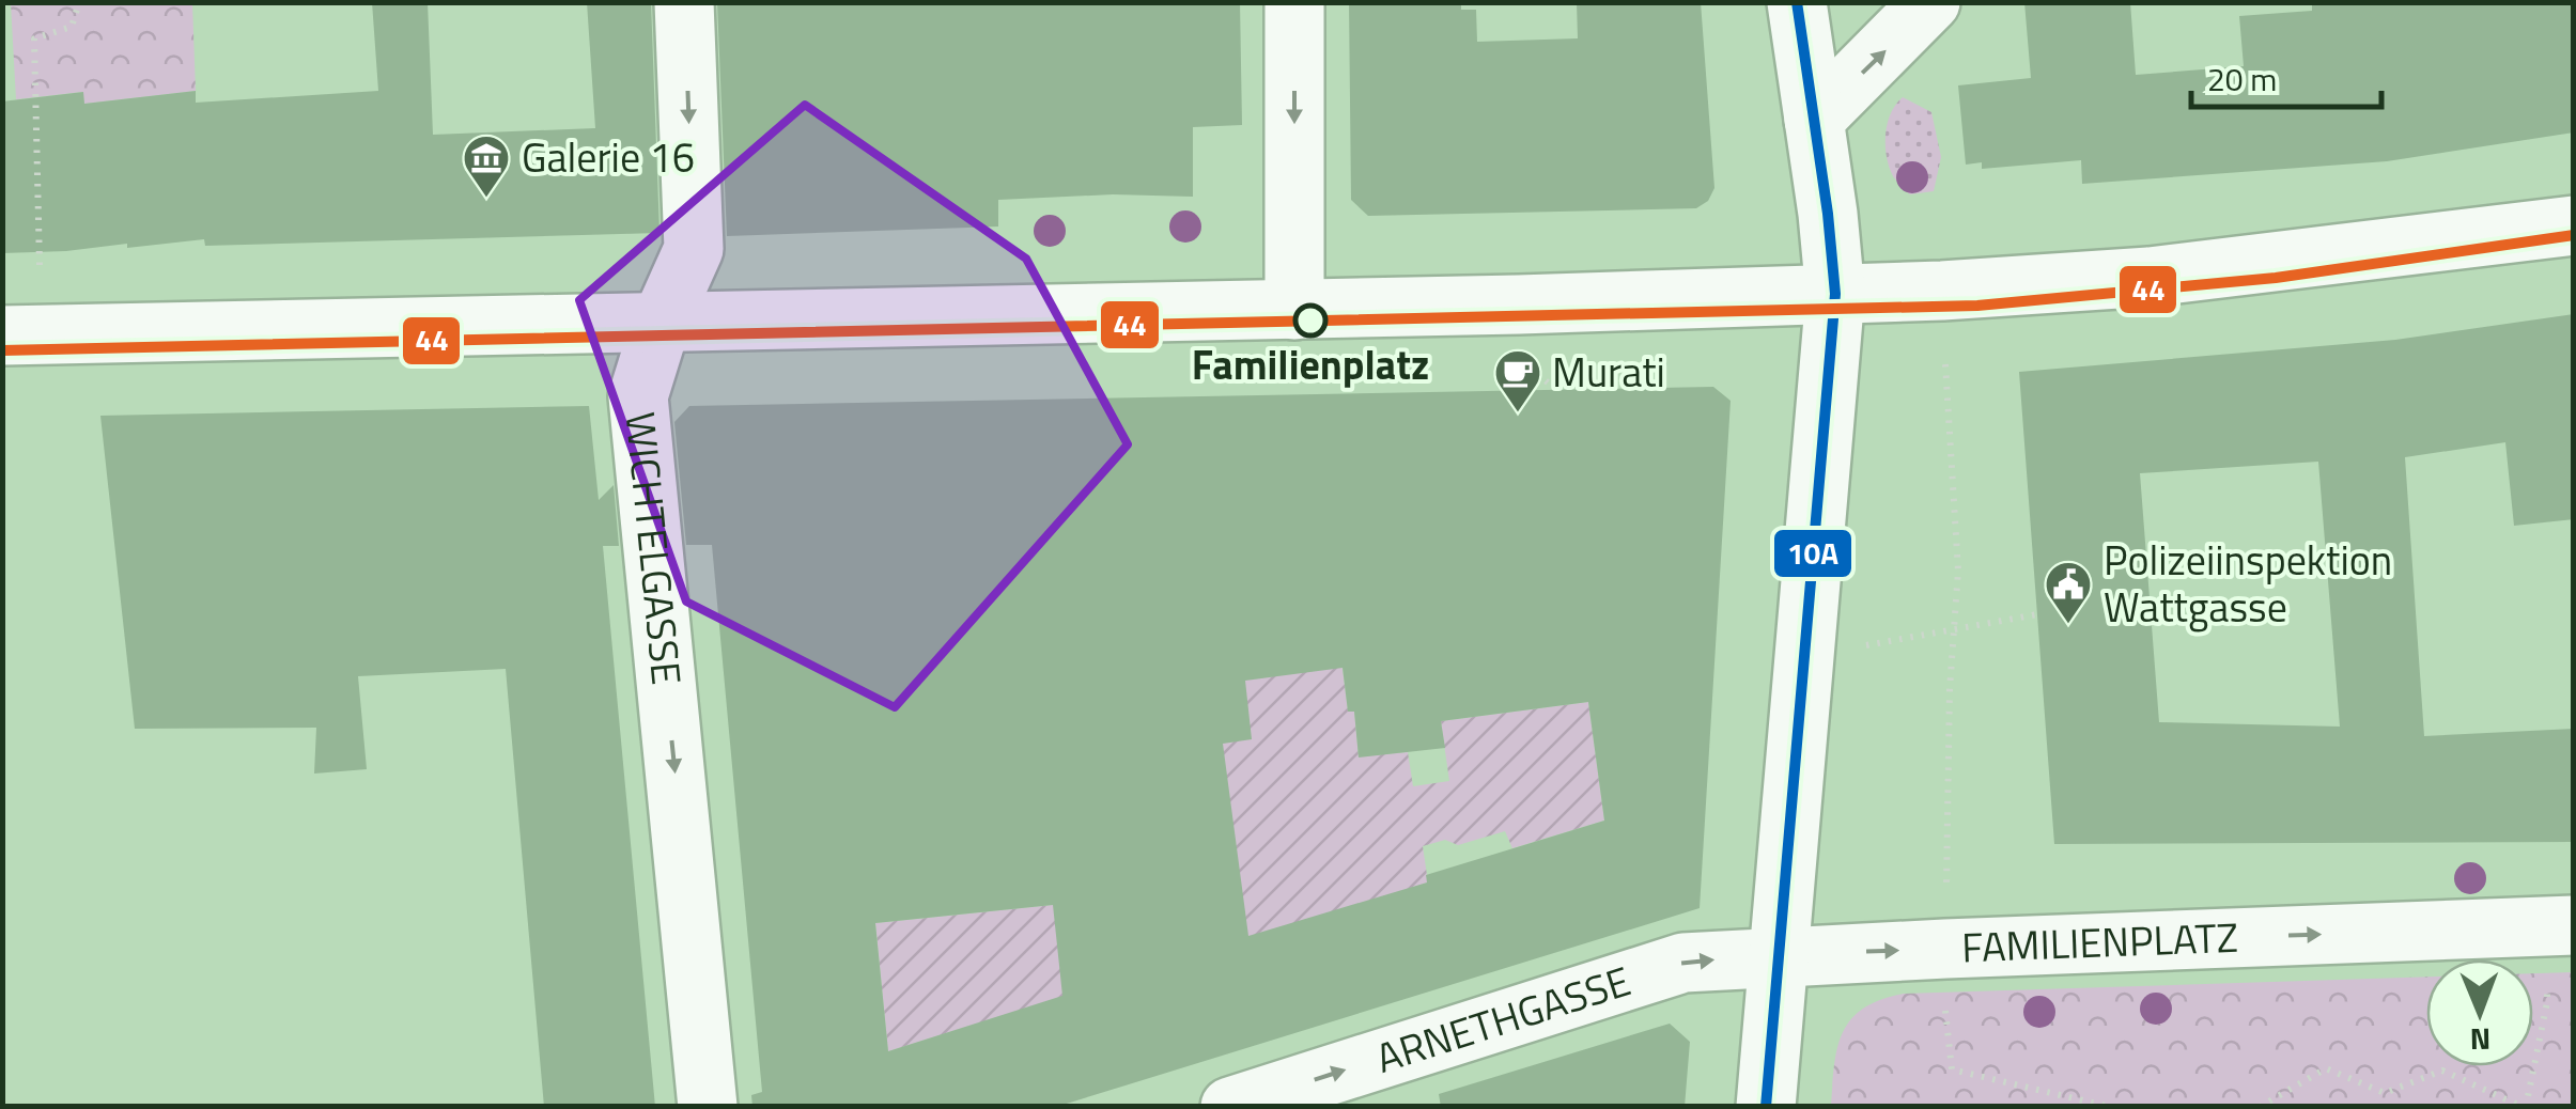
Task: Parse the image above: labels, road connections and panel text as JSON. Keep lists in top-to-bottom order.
{
  "streets": {
    "street": ["WICHTELGASSE", "FAMILIENPLATZ", "ARNETHGASSE"]
  },
  "crossings": [
    ["FAMILIENPLATZ", "ARNETHGASSE"]
  ],
  "one_way": ["WICHTELGASSE", "FAMILIENPLATZ", "ARNETHGASSE"],
  "places": {
    "museum": ["Galerie 16"],
    "other": ["Familienplatz"],
    "cafe": ["Murati"],
    "public building": ["Polizeiinspektion Wattgasse"]
  },
  "lines": ["transit line 10A", "transit line 44"],
  "scale_bar": "20 m",
  "north": "bottom"
}
